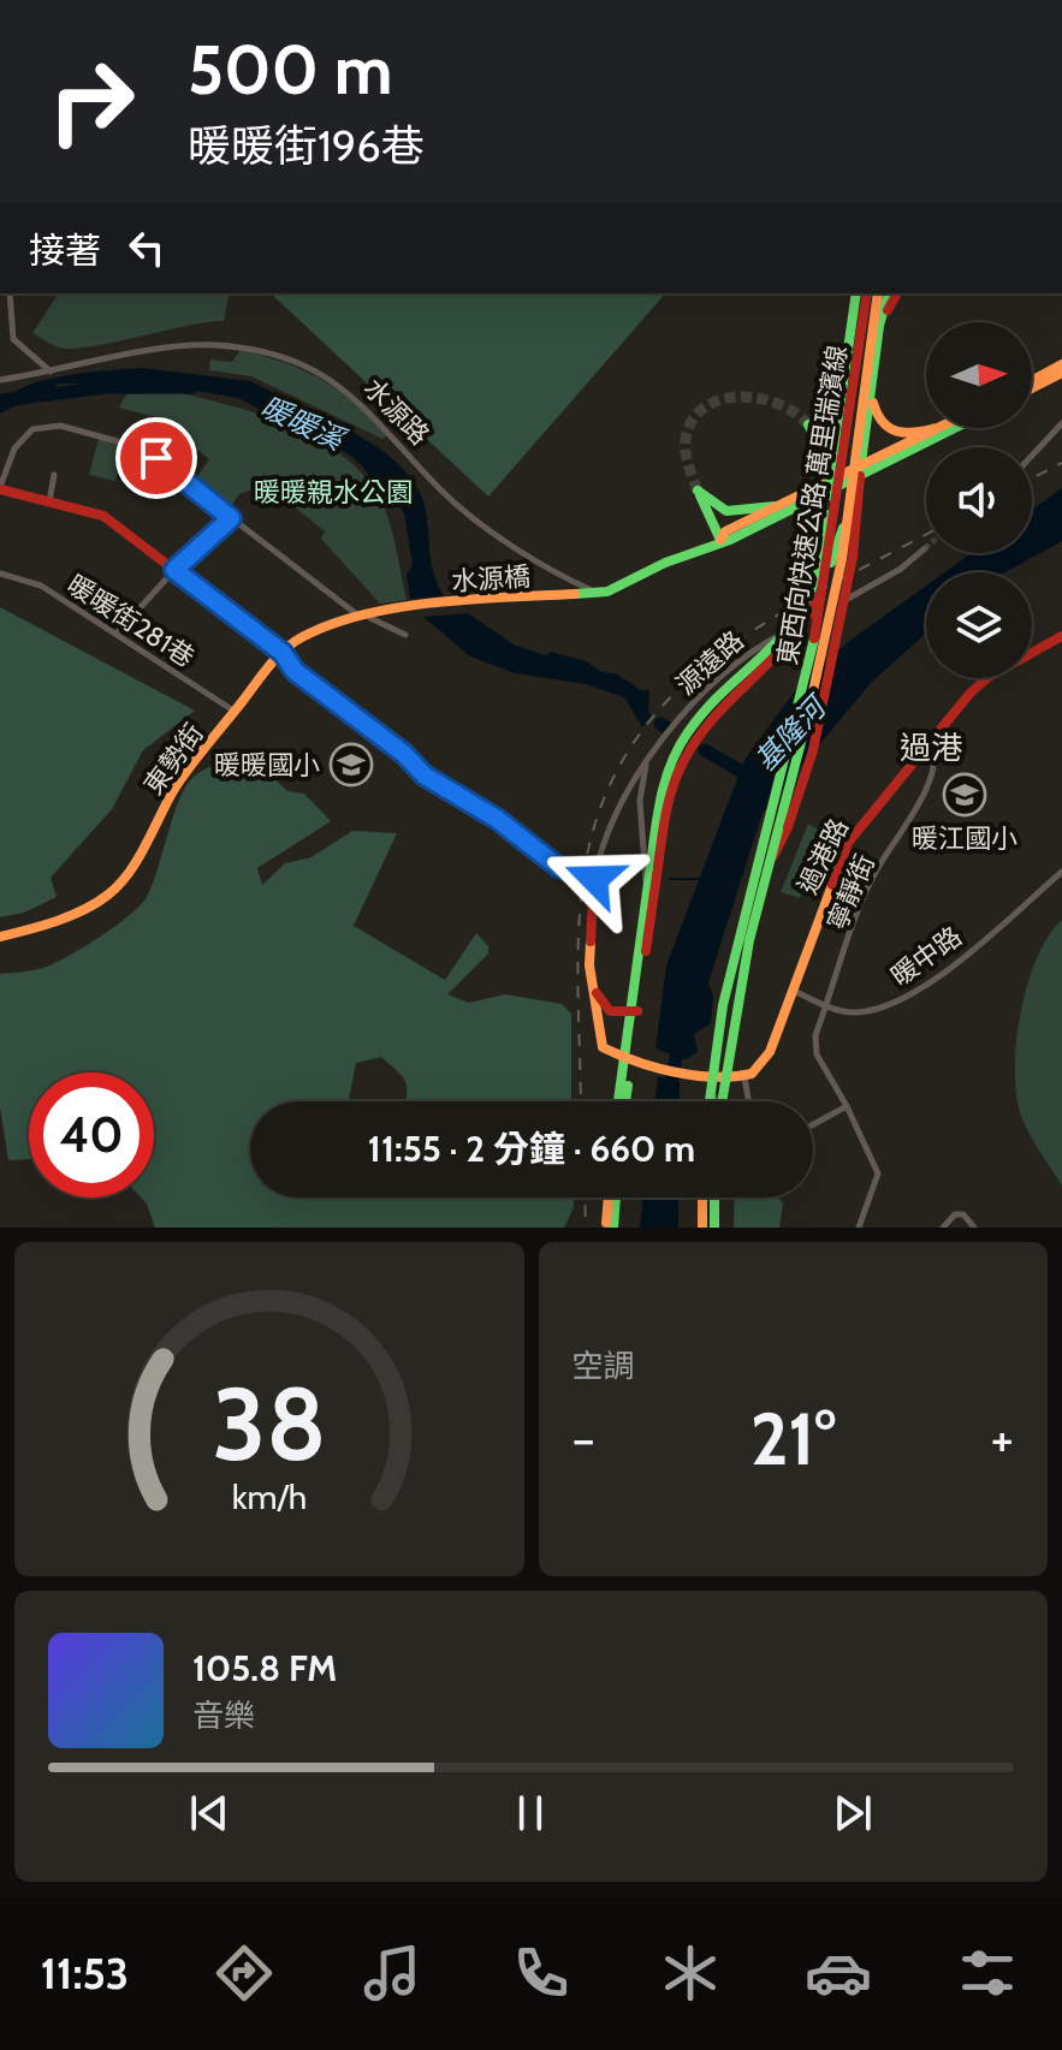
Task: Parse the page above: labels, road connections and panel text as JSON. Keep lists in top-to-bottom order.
{
  "streets": {
    "main road": [
      "東西向快速公路 萬里瑞濱線",
      "水源橋",
      "東勢街",
      "過港路"
    ],
    "street": [
      "水源路",
      "暖暖街281巷",
      "源遠路",
      "寧靜街",
      "暖中路"
    ]
  },
  "crossings": [
    ["水源路", "水源橋"],
    ["水源橋", "東勢街"],
    ["暖暖街281巷", "東勢街"],
    ["過港路", "寧靜街"],
    ["過港路", "暖中路"],
    ["寧靜街", "暖中路"]
  ],
  "districts": ["過港"],
  "water": ["暖暖溪", "基隆河"],
  "parks": ["暖暖親水公園"],
  "places": {
    "school or university": ["暖暖國小", "暖江國小"]
  },
  "north": "right",
  "page": {
    "turn": ["500 m", "暖暖街196巷"],
    "then": "接著",
    "limit": "40",
    "trip": "11:55 · 2 分鐘 · 660 m",
    "tile": "空調",
    "heat": ["−", "21°", "+"],
    "song": ["105.8 FM", "音樂"],
    "tabs": "11:53",
    "gauge": ["38", "km/h"]
  }
}
